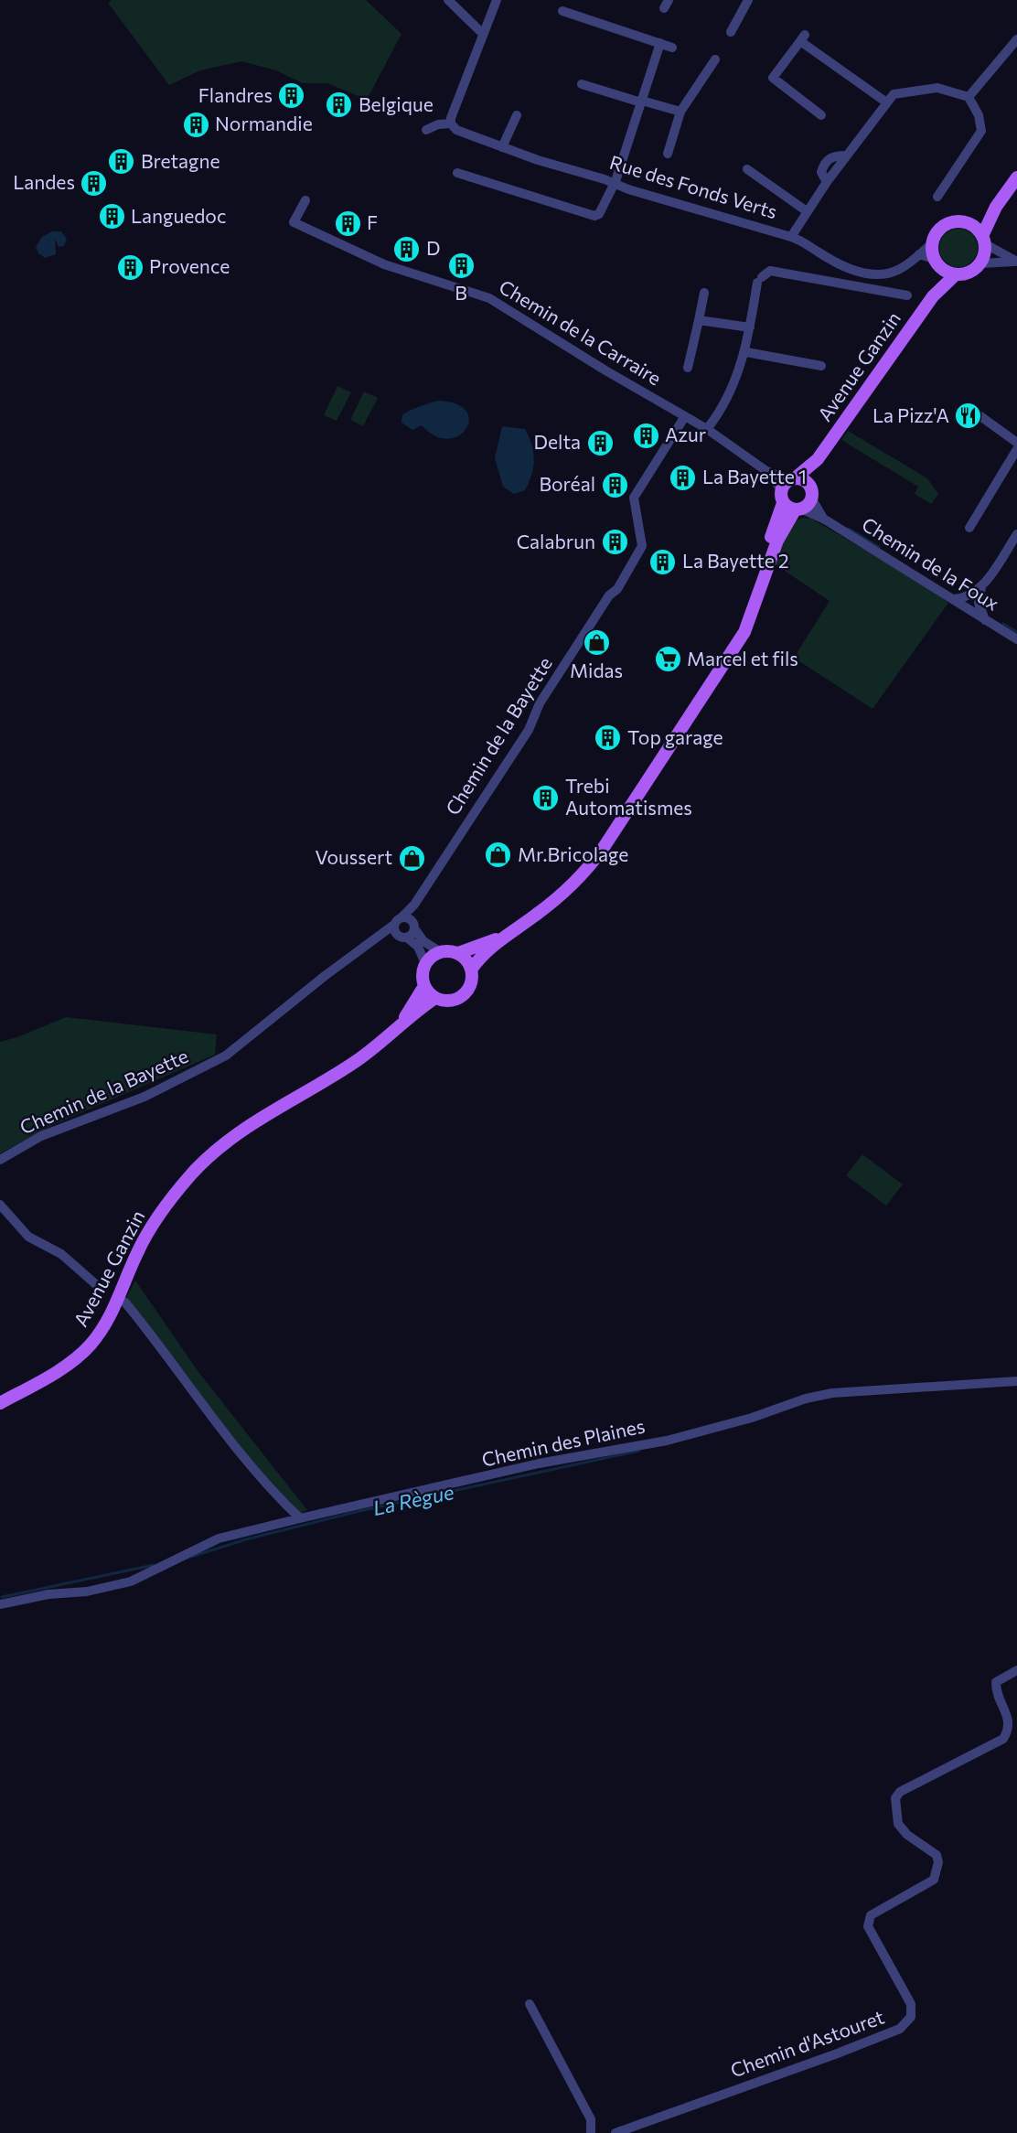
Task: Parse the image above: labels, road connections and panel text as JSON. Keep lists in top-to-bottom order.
{
  "streets": {
    "main road": ["Avenue Ganzin"],
    "street": [
      "Rue des Fonds Verts",
      "Chemin de la Carraire",
      "Chemin de la Foux",
      "Chemin de la Bayette",
      "Chemin des Plaines",
      "Chemin d'Astouret"
    ]
  },
  "crossings": [
    ["Rue des Fonds Verts", "Avenue Ganzin"],
    ["Chemin de la Carraire", "Avenue Ganzin"],
    ["Chemin de la Carraire", "Chemin de la Foux"],
    ["Chemin de la Carraire", "Chemin de la Bayette"],
    ["Avenue Ganzin", "Chemin de la Foux"]
  ],
  "water": ["La Règue"],
  "places": {
    "building": [
      "Flandres",
      "Belgique",
      "Normandie",
      "Bretagne",
      "Landes",
      "Languedoc",
      "F",
      "D",
      "B",
      "Provence",
      "Azur",
      "Delta",
      "La Bayette 1",
      "Boréal",
      "Calabrun",
      "La Bayette 2",
      "Top garage",
      "Trebi Automatismes"
    ],
    "restaurant": ["La Pizz'A"],
    "shop": ["Midas", "Mr.Bricolage", "Voussert"],
    "supermarket": ["Marcel et fils"]
  }
}
